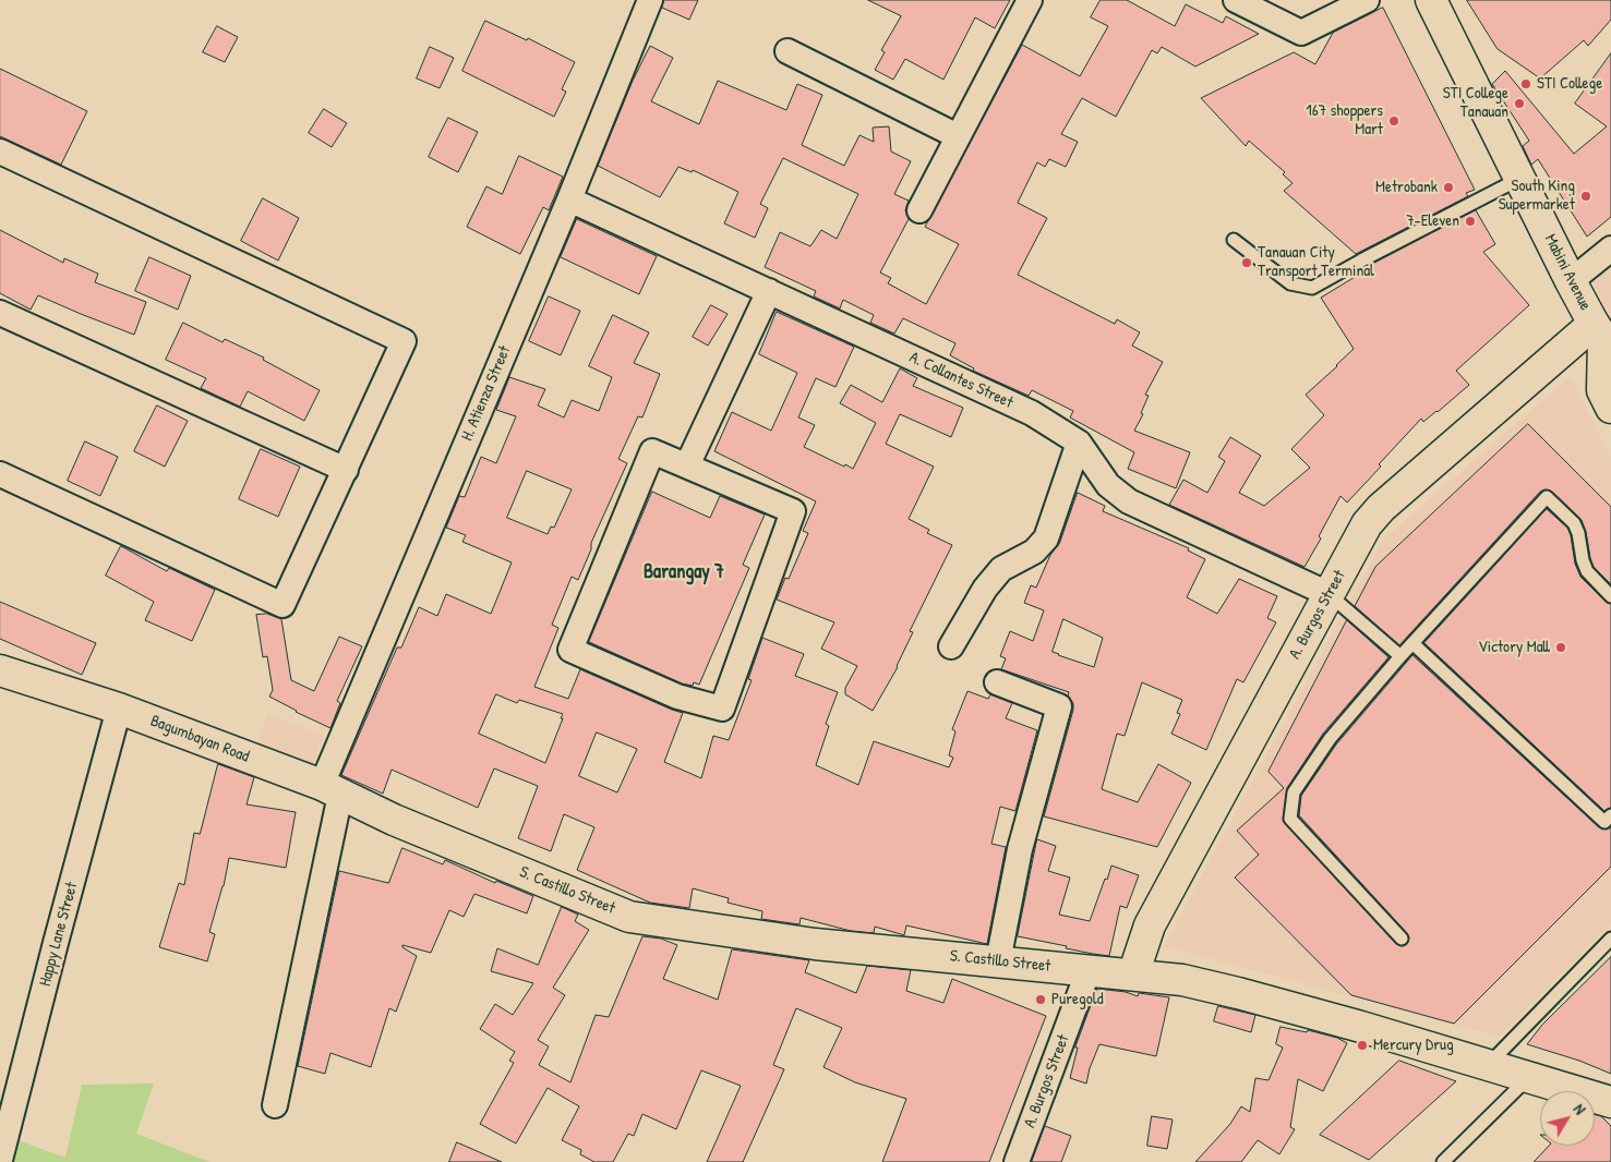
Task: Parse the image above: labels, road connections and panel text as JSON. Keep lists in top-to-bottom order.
{
  "streets": {
    "street": [
      "Mabini Avenue",
      "A. Collantes Street",
      "H. Atienza Street",
      "A. Burgos Street",
      "Bagumbayan Road",
      "S. Castillo Street",
      "Happy Lane Street"
    ]
  },
  "crossings": [
    ["Mabini Avenue", "A. Burgos Street"],
    ["A. Collantes Street", "H. Atienza Street"],
    ["A. Collantes Street", "A. Burgos Street"],
    ["H. Atienza Street", "Bagumbayan Road"],
    ["A. Burgos Street", "S. Castillo Street"],
    ["Bagumbayan Road", "S. Castillo Street"],
    ["Bagumbayan Road", "Happy Lane Street"]
  ],
  "districts": ["Barangay 7"],
  "places": [
    "STI College",
    "STI College Tanauan",
    "167 shoppers Mart",
    "Metrobank",
    "South King Supermarket",
    "7-Eleven",
    "Tanauan City Transport Terminal",
    "Victory Mall",
    "Puregold",
    "Mercury Drug"
  ],
  "north": "top right"
}
